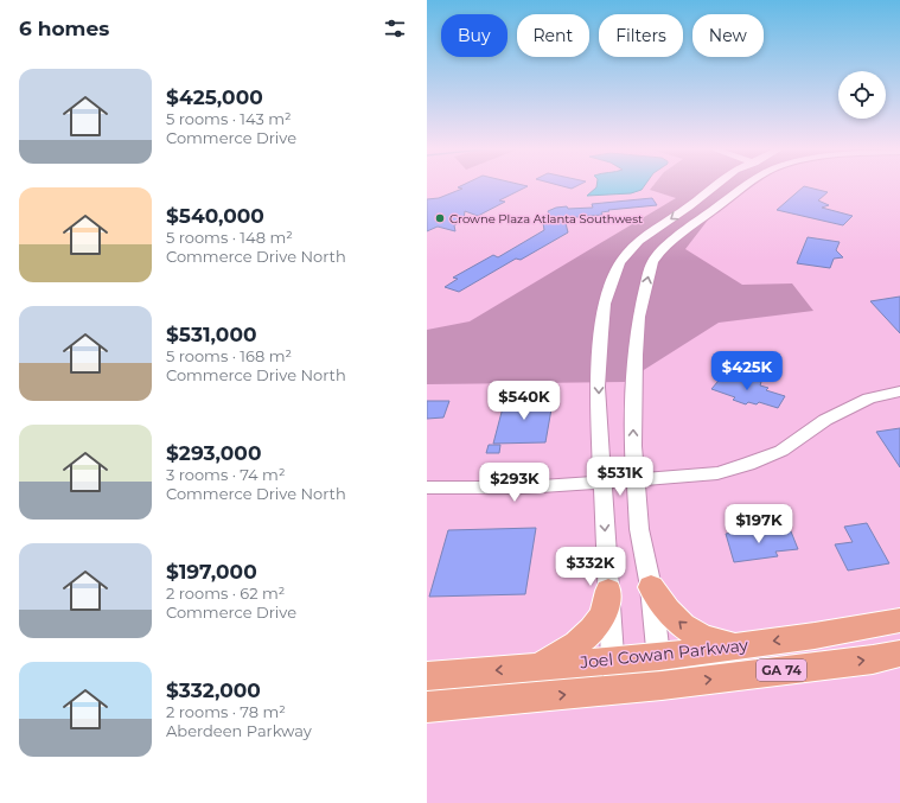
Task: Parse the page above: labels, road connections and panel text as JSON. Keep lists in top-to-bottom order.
{
  "streets": {
    "main road": ["Joel Cowan Parkway", "GA 74"]
  },
  "places": ["Crowne Plaza Atlanta Southwest"],
  "page": {
    "heading": "6 homes",
    "chip": [
      "Buy",
      "Rent",
      "Filters",
      "New"
    ],
    "list": [
      {
        "name": "$425,000",
        "note": "5 rooms · 143 m² · Commerce Drive"
      },
      {
        "name": "$540,000",
        "note": "5 rooms · 148 m² · Commerce Drive North"
      },
      {
        "name": "$531,000",
        "note": "5 rooms · 168 m² · Commerce Drive North"
      },
      {
        "name": "$293,000",
        "note": "3 rooms · 74 m² · Commerce Drive North"
      },
      {
        "name": "$197,000",
        "note": "2 rooms · 62 m² · Commerce Drive"
      },
      {
        "name": "$332,000",
        "note": "2 rooms · 78 m² · Aberdeen Parkway"
      }
    ],
    "price": [
      "$425K",
      "$540K",
      "$531K",
      "$293K",
      "$197K",
      "$332K"
    ]
  }
}
